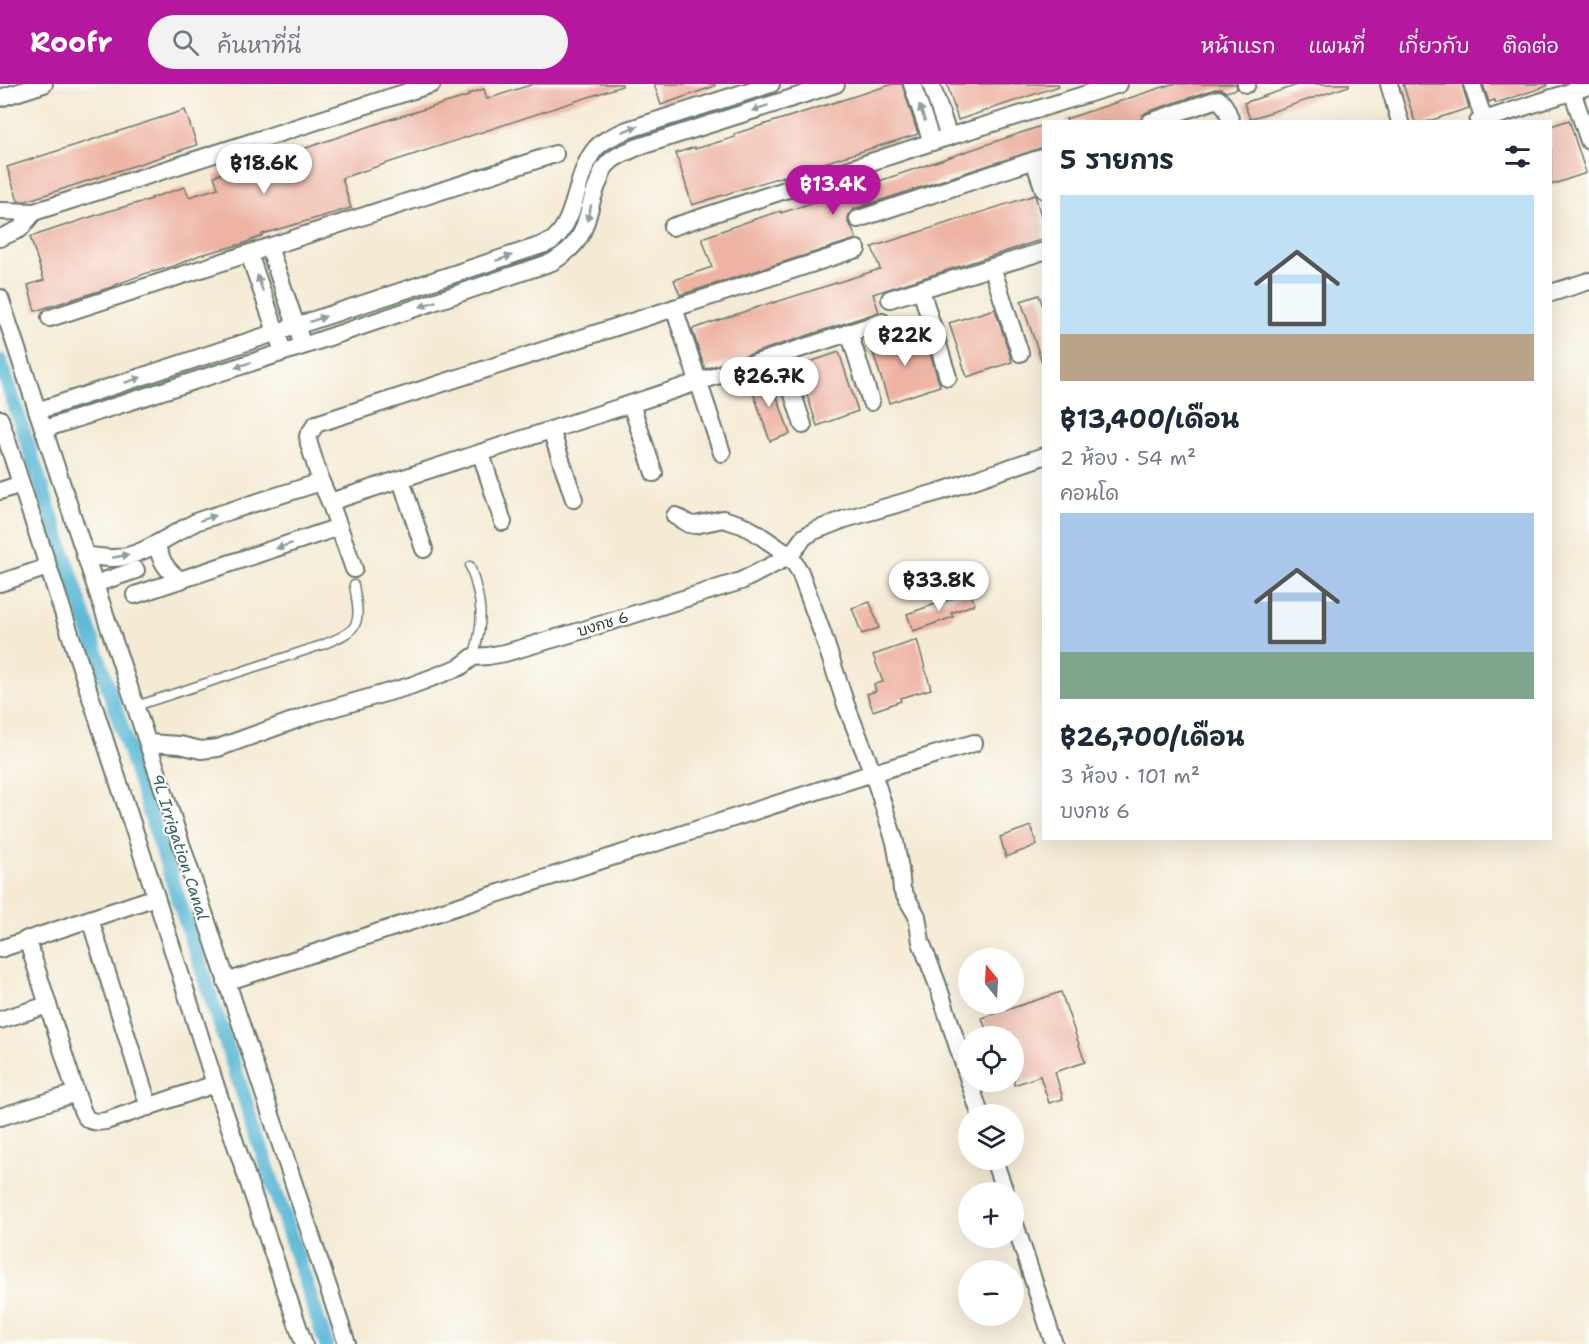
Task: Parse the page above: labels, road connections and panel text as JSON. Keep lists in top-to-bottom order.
{
  "streets": {
    "street": ["บงกช 6"]
  },
  "water": ["9L Irrigation Canal"],
  "north": "top",
  "page": {
    "header": "Roofr",
    "search": "ค้นหาที่นี่",
    "nav": [
      "หน้าแรก",
      "แผนที่",
      "เกี่ยวกับ",
      "ติดต่อ"
    ],
    "heading": "5 รายการ",
    "price": [
      "฿18.6K",
      "฿13.4K",
      "฿22K",
      "฿26.7K",
      "฿33.8K"
    ],
    "list": [
      {
        "name": "฿13,400/เดือน",
        "note": "2 ห้อง · 54 m² · คอนโด"
      },
      {
        "name": "฿26,700/เดือน",
        "note": "3 ห้อง · 101 m² · บงกช 6"
      }
    ],
    "map_buttons": ["+", "−"]
  }
}
